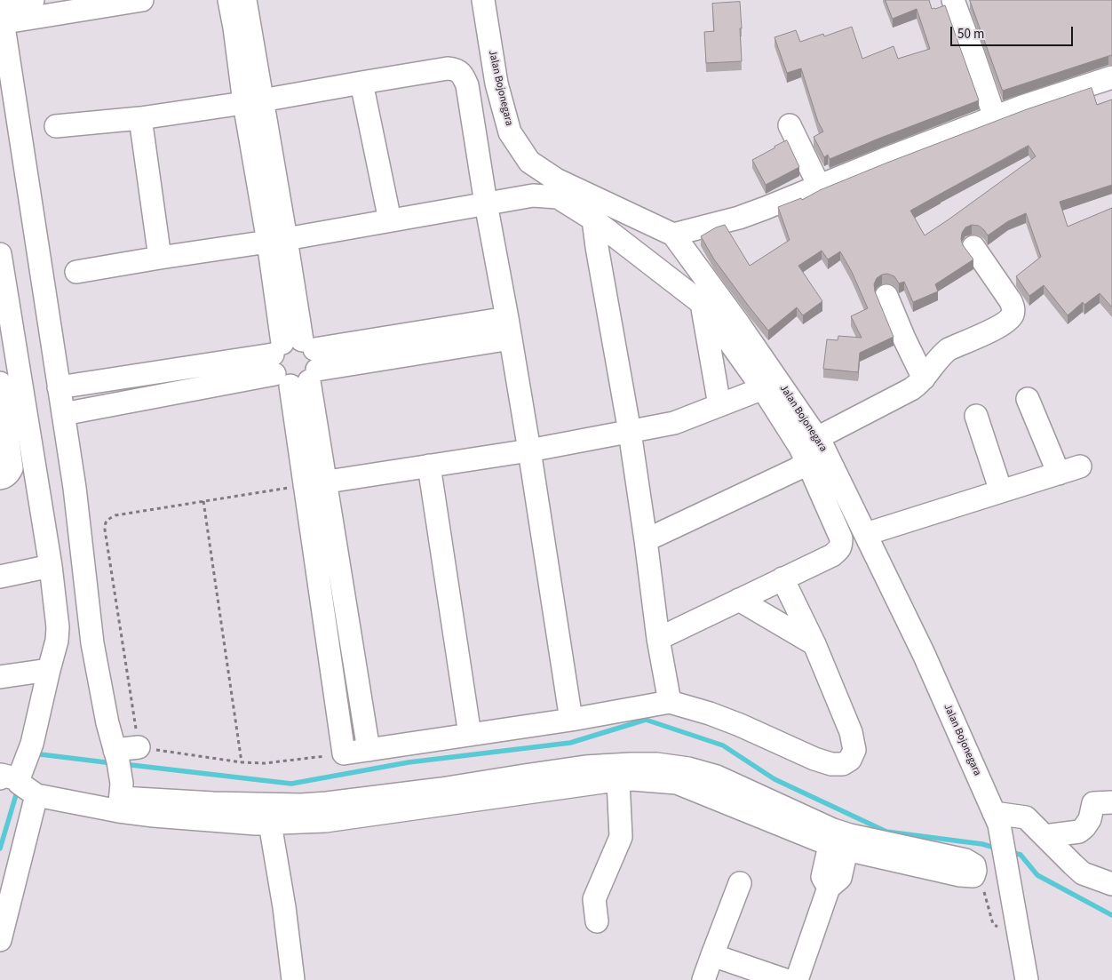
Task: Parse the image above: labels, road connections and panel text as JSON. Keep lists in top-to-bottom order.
{
  "streets": {
    "street": ["Jalan Bojonegara"]
  },
  "scale_bar": "50 m"
}
